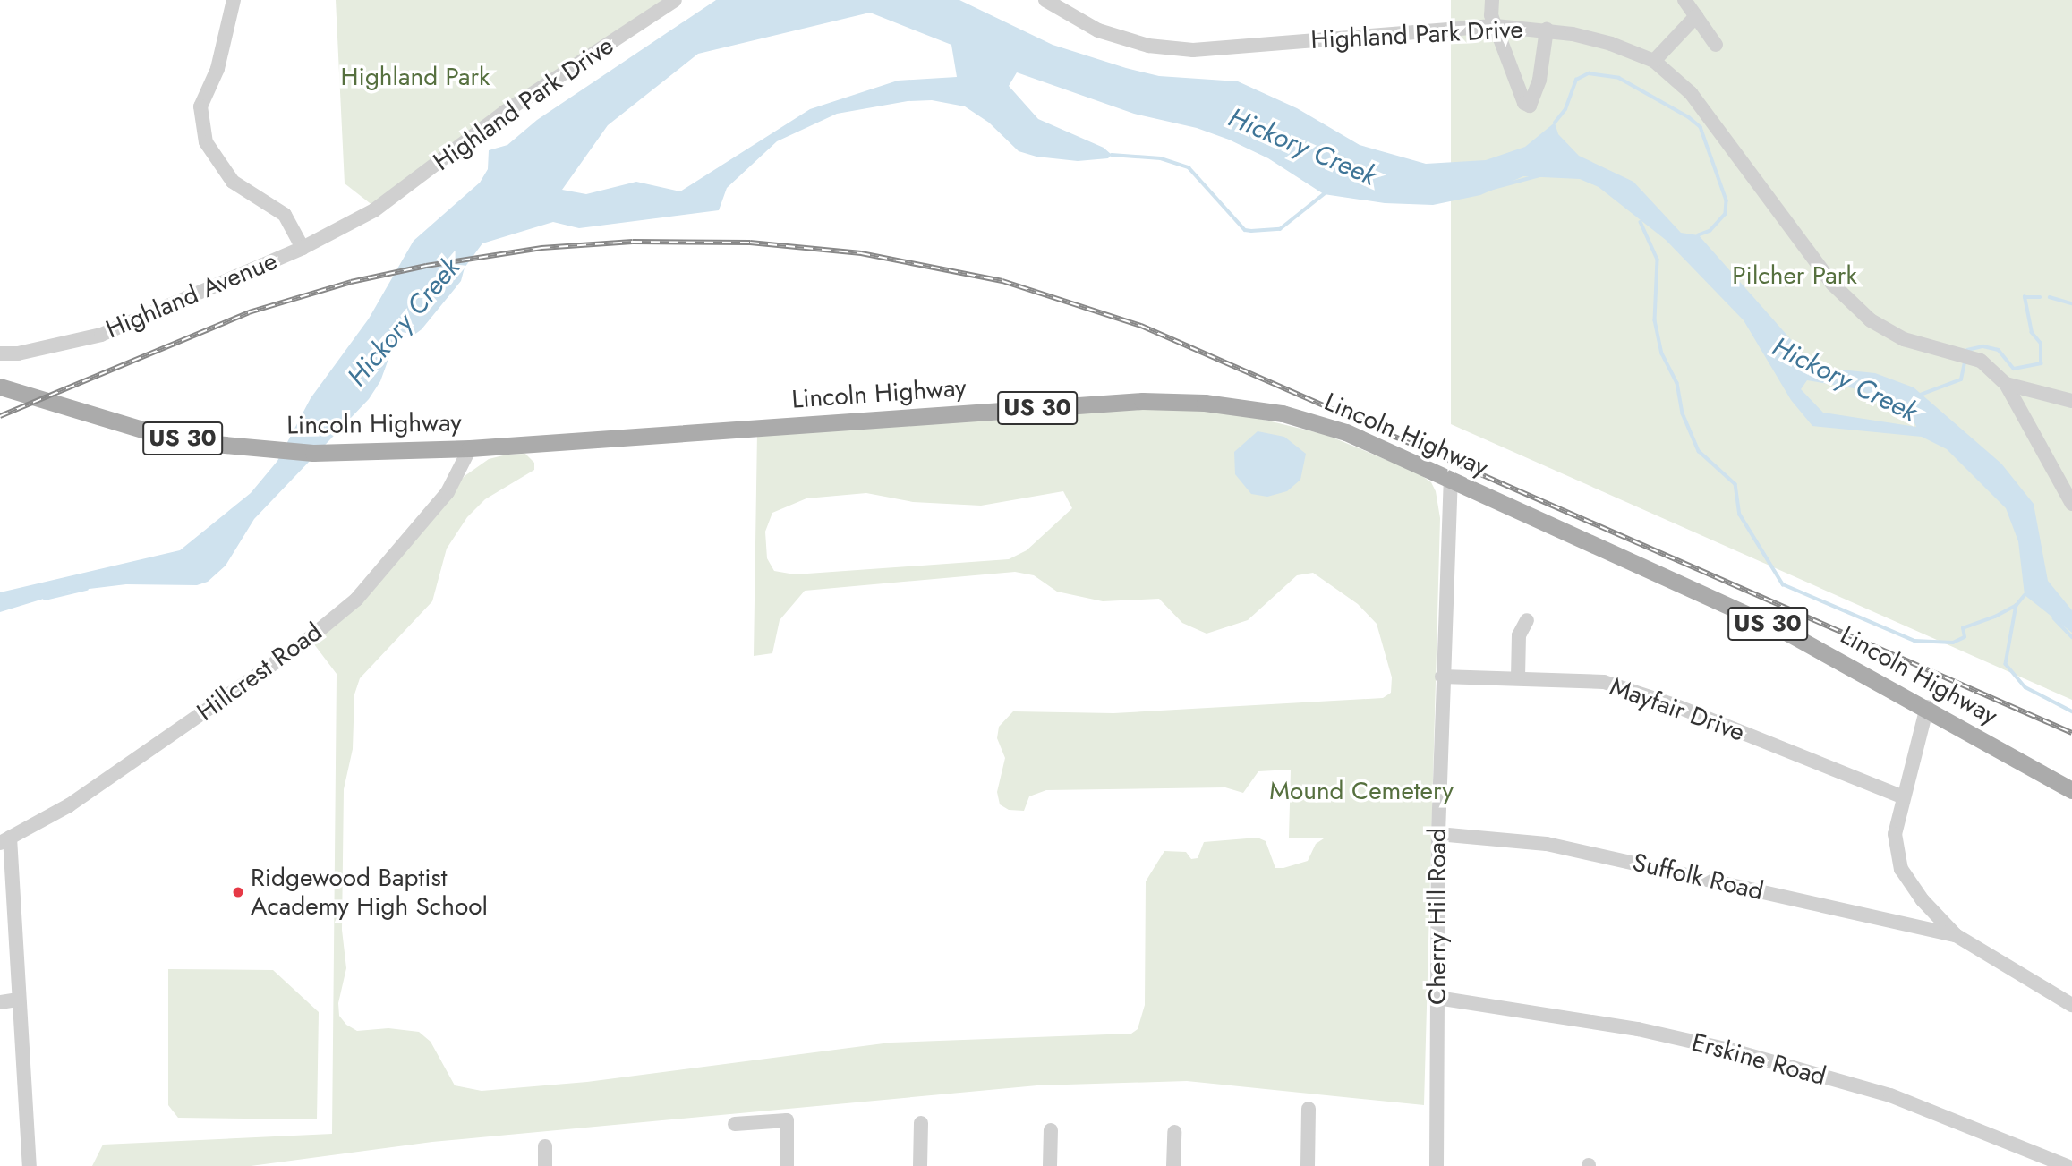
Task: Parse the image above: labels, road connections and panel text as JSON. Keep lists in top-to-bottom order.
{
  "streets": {
    "main road": ["Lincoln Highway", "US 30"],
    "street": [
      "Highland Park Drive",
      "Highland Avenue",
      "Hillcrest Road",
      "Mayfair Drive",
      "Suffolk Road",
      "Cherry Hill Road",
      "Erskine Road"
    ]
  },
  "crossings": [
    ["Highland Park Drive", "Highland Avenue"],
    ["Lincoln Highway", "Hillcrest Road"],
    ["Lincoln Highway", "Cherry Hill Road"],
    ["Mayfair Drive", "Cherry Hill Road"],
    ["Suffolk Road", "Cherry Hill Road"],
    ["Cherry Hill Road", "Erskine Road"]
  ],
  "water": ["Hickory Creek"],
  "parks": ["Highland Park", "Pilcher Park", "Mound Cemetery"],
  "places": ["Ridgewood Baptist Academy High School"]
}
